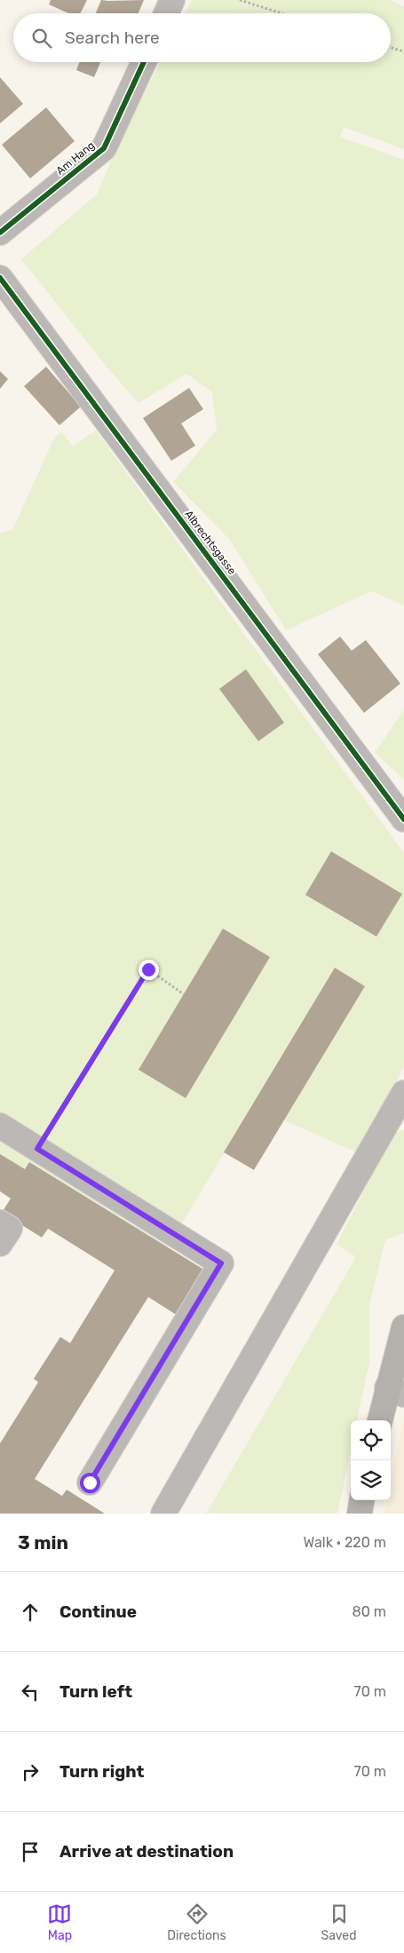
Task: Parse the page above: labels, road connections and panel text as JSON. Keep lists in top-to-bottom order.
{
  "streets": {
    "street": ["Am Hang", "Albrechtsgasse"]
  },
  "page": {
    "search": "Search here",
    "heading": ["3 min", "Walk · 220 m"],
    "list": [
      ["Continue", "80 m"],
      ["Turn left", "70 m"],
      ["Turn right", "70 m"],
      "Arrive at destination"
    ],
    "nav": ["Map", "Directions", "Saved"]
  }
}
